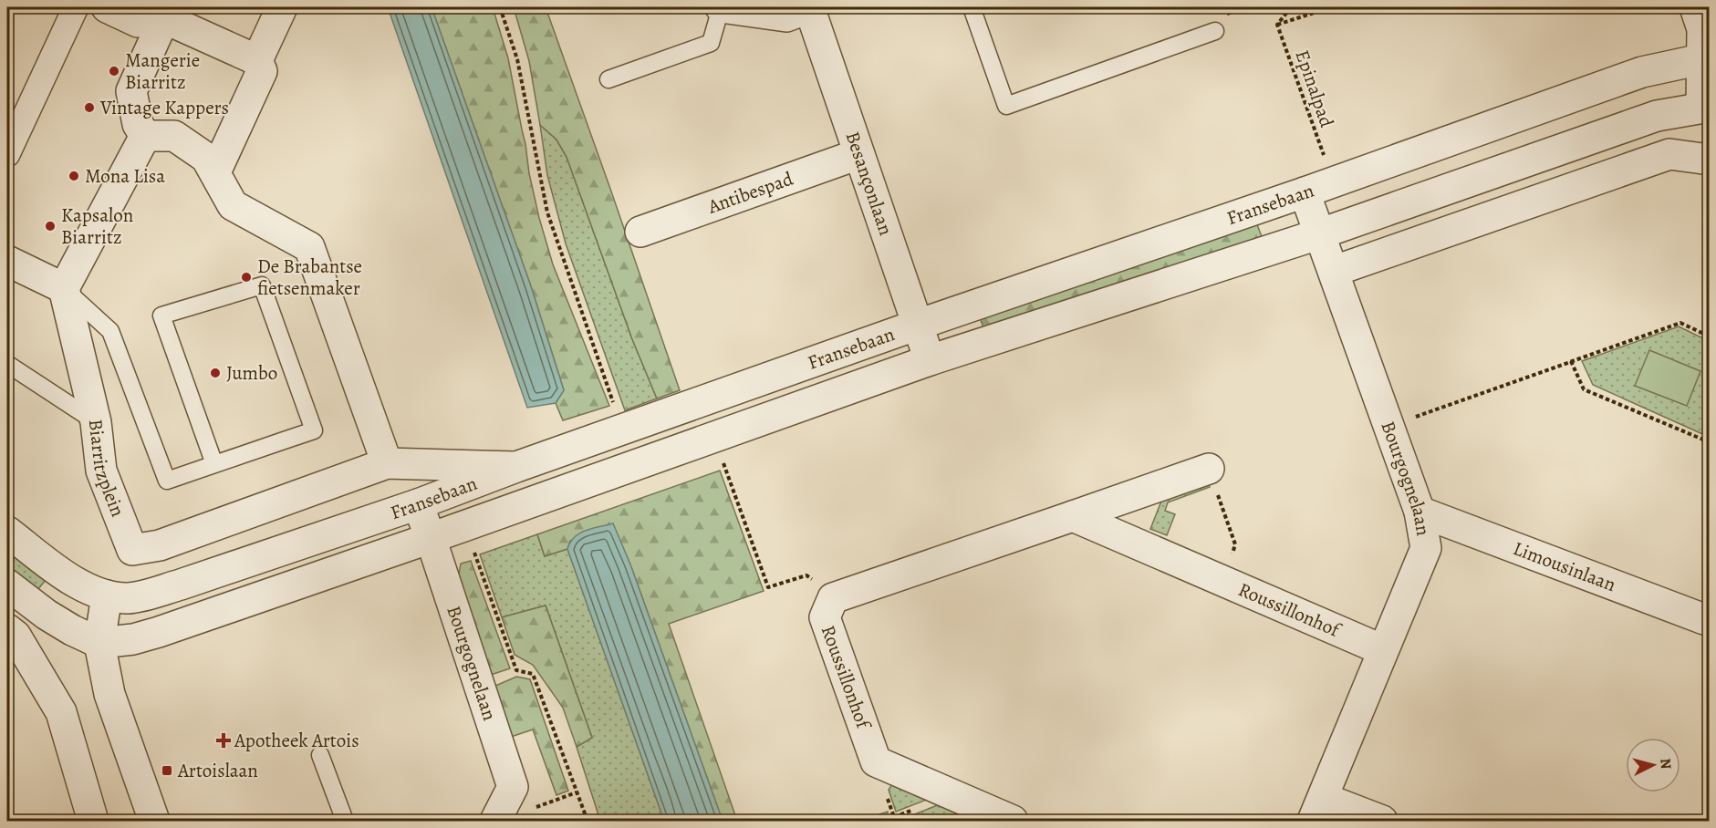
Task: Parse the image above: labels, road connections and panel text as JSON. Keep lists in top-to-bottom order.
{
  "streets": {
    "street": [
      "Besançonlaan",
      "Antibespad",
      "Fransebaan",
      "Biarritzplein",
      "Bourgognelaan",
      "Limousinlaan",
      "Roussillonhof"
    ],
    "path": ["Epinalpad"]
  },
  "crossings": [
    ["Epinalpad", "Fransebaan"],
    ["Besançonlaan", "Antibespad"],
    ["Besançonlaan", "Fransebaan"],
    ["Fransebaan", "Biarritzplein"],
    ["Fransebaan", "Bourgognelaan"],
    ["Bourgognelaan", "Limousinlaan"],
    ["Bourgognelaan", "Roussillonhof"]
  ],
  "places": {
    "other": [
      "Mangerie Biarritz",
      "Vintage Kappers",
      "Mona Lisa",
      "Kapsalon Biarritz",
      "De Brabantse fietsenmaker",
      "Jumbo"
    ],
    "health": ["Apotheek Artois"],
    "transit": ["Artoislaan"]
  },
  "north": "right"
}
